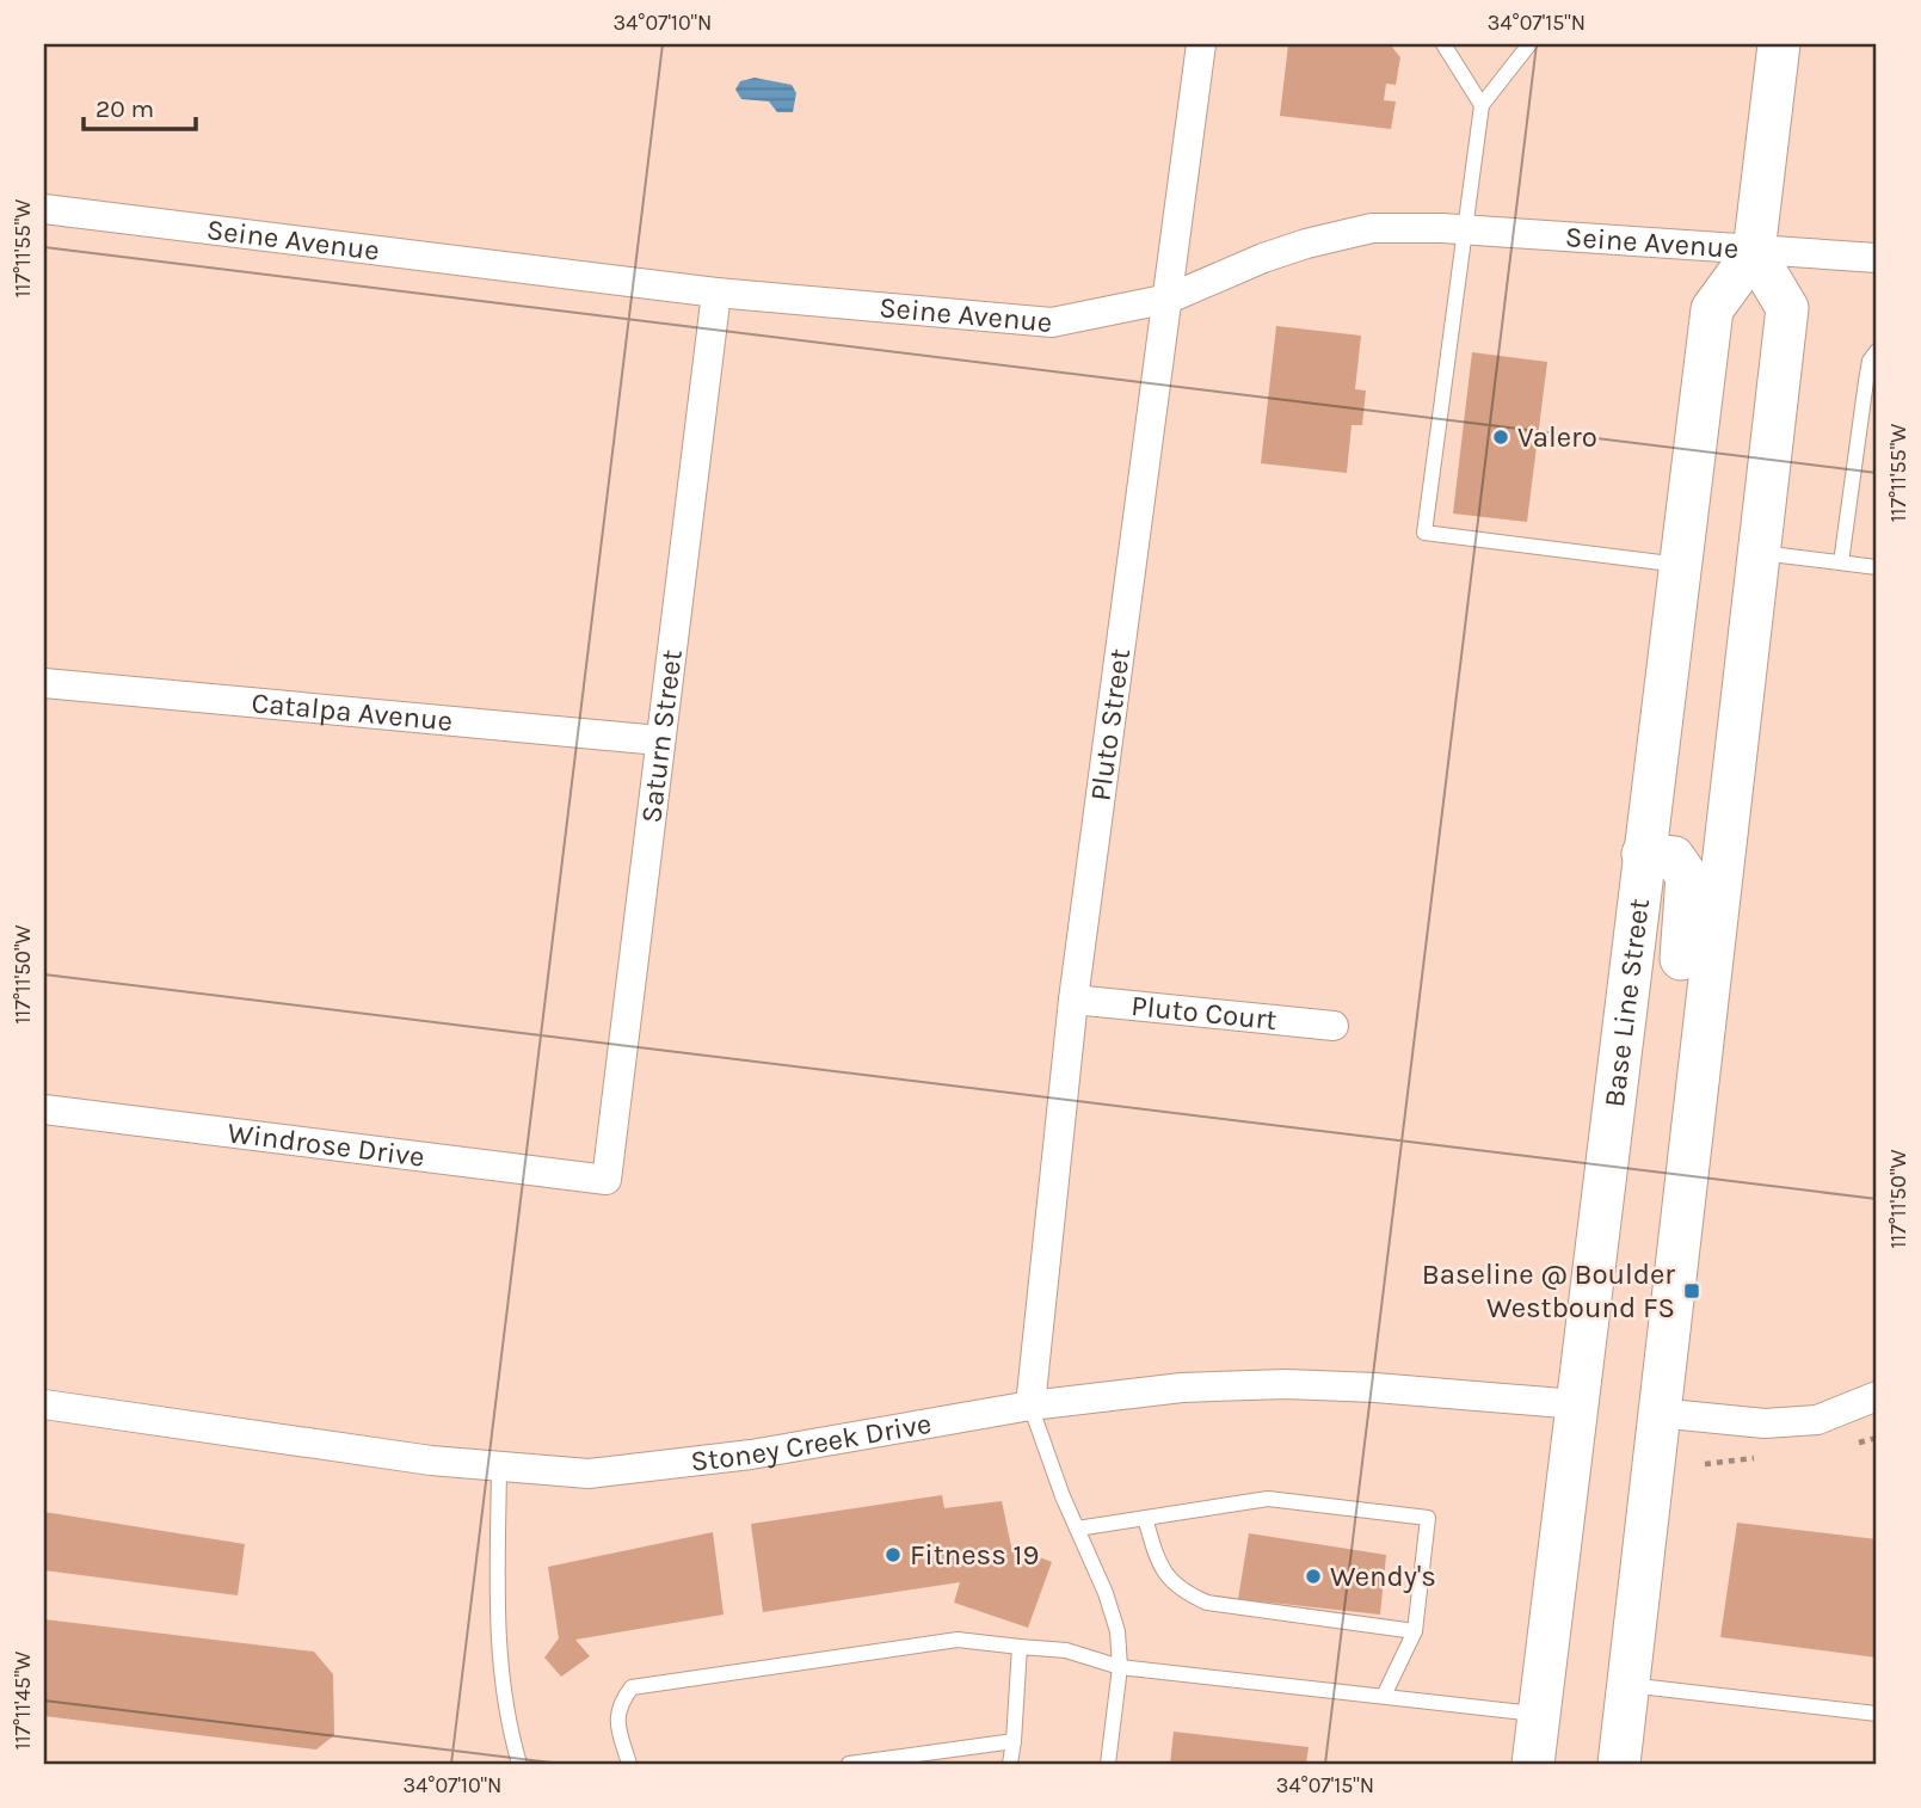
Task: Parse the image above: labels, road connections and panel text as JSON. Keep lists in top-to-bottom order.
{
  "streets": {
    "main road": ["Base Line Street"],
    "street": [
      "Seine Avenue",
      "Catalpa Avenue",
      "Pluto Street",
      "Saturn Street",
      "Pluto Court",
      "Windrose Drive",
      "Stoney Creek Drive"
    ]
  },
  "crossings": [
    ["Seine Avenue", "Pluto Street"],
    ["Seine Avenue", "Saturn Street"],
    ["Seine Avenue", "Base Line Street"],
    ["Catalpa Avenue", "Saturn Street"],
    ["Pluto Street", "Pluto Court"],
    ["Pluto Street", "Stoney Creek Drive"],
    ["Saturn Street", "Windrose Drive"],
    ["Base Line Street", "Stoney Creek Drive"]
  ],
  "places": {
    "other": ["Valero", "Fitness 19", "Wendy's"],
    "transit": ["Baseline @ Boulder Westbound FS"]
  },
  "scale_bar": "20 m",
  "coordinates": [
    "34°07'10\"N",
    "34°07'15\"N",
    "117°11'55\"W",
    "117°11'50\"W",
    "117°11'45\"W"
  ]
}
